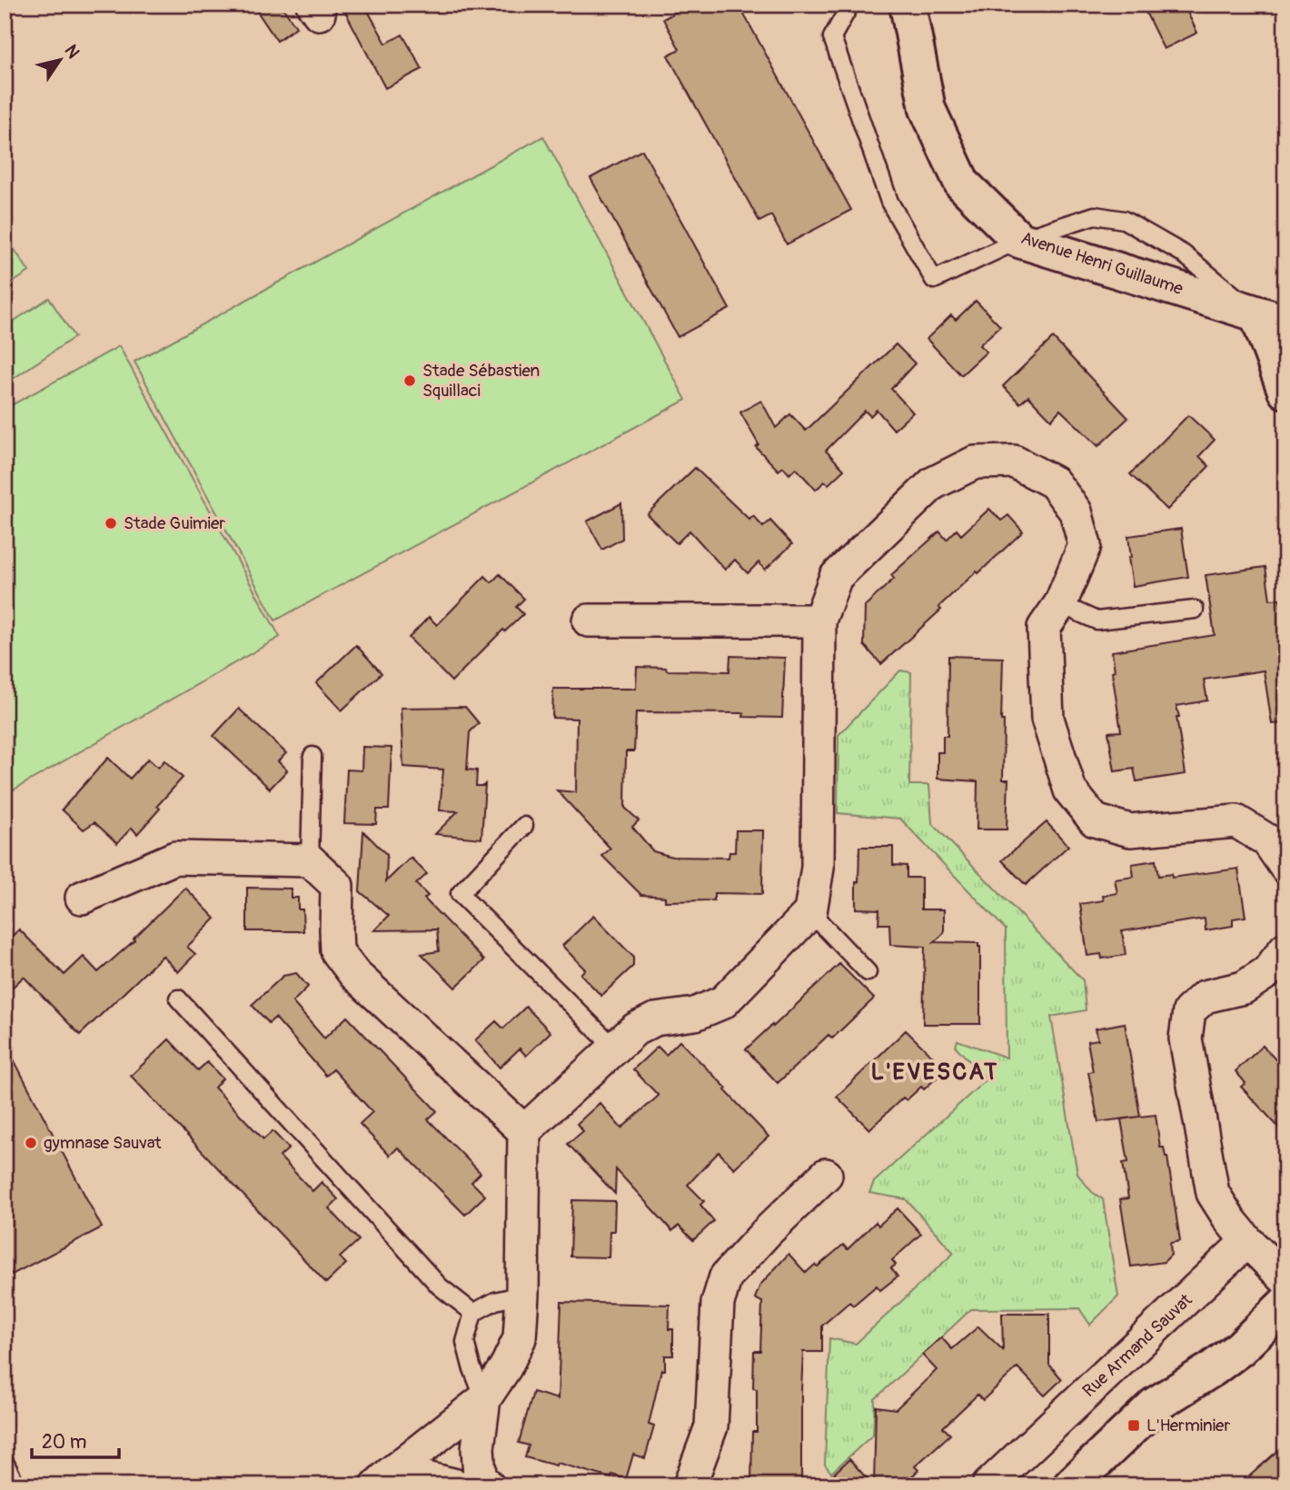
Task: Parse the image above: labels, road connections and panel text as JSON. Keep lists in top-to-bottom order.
{
  "streets": {
    "street": ["Avenue Henri Guillaume", "Rue Armand Sauvat"]
  },
  "districts": ["L'EVESCAT"],
  "places": {
    "other": ["Stade Sébastien Squillaci", "Stade Guimier", "gymnase Sauvat"],
    "transit": ["L'Herminier"]
  },
  "scale_bar": "20 m",
  "north": "top right"
}
